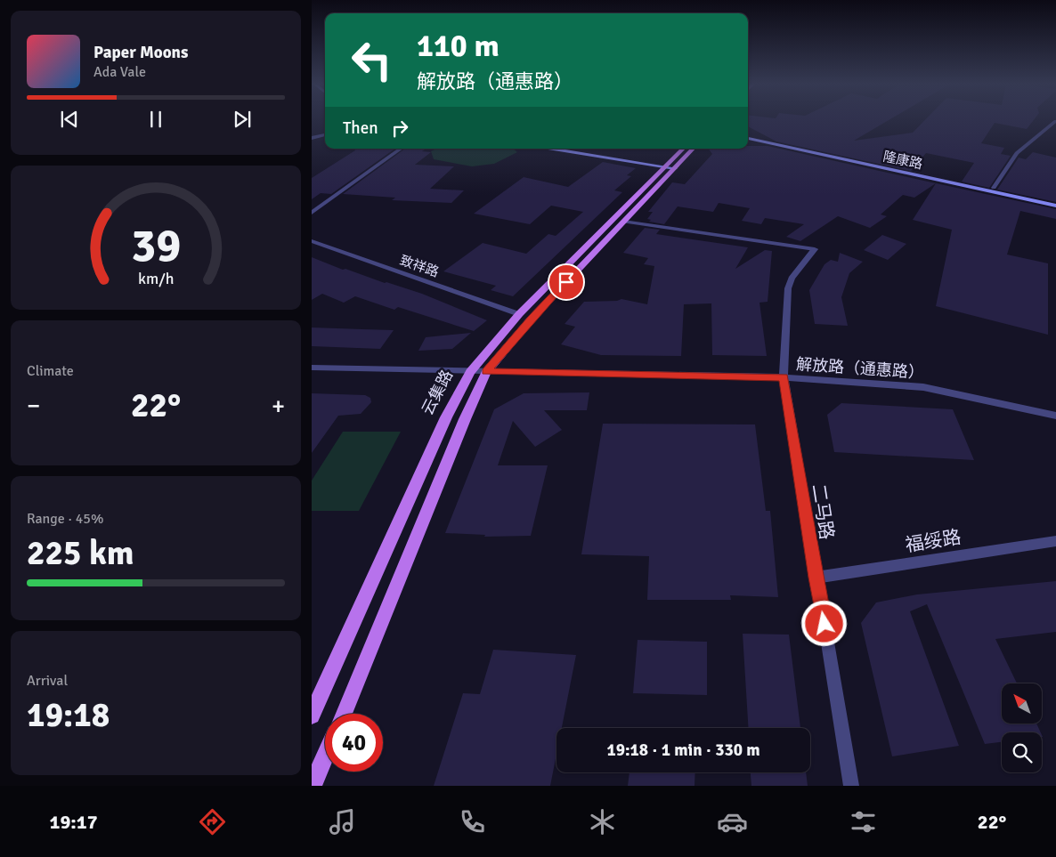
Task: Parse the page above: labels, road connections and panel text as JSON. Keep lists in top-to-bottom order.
{
  "streets": {
    "main road": ["隆康路", "云集路"],
    "street": [
      "致祥路",
      "解放路（通惠路）",
      "二马路",
      "福绥路"
    ]
  },
  "crossings": [
    ["致祥路", "云集路"],
    ["解放路（通惠路）", "云集路"],
    ["解放路（通惠路）", "二马路"],
    ["云集路", "二马路"],
    ["二马路", "福绥路"]
  ],
  "north": "top left",
  "page": {
    "turn": ["110 m", "解放路（通惠路）"],
    "song": ["Paper Moons", "Ada Vale"],
    "then": "Then",
    "tile": [
      "Climate",
      ["Range · 45%", "225 km"],
      ["Arrival", "19:18"]
    ],
    "heat": ["−", "22°", "+"],
    "limit": "40",
    "trip": "19:18 · 1 min · 330 m",
    "tabs": ["19:17", "22°"],
    "gauge": ["39", "km/h"]
  }
}
